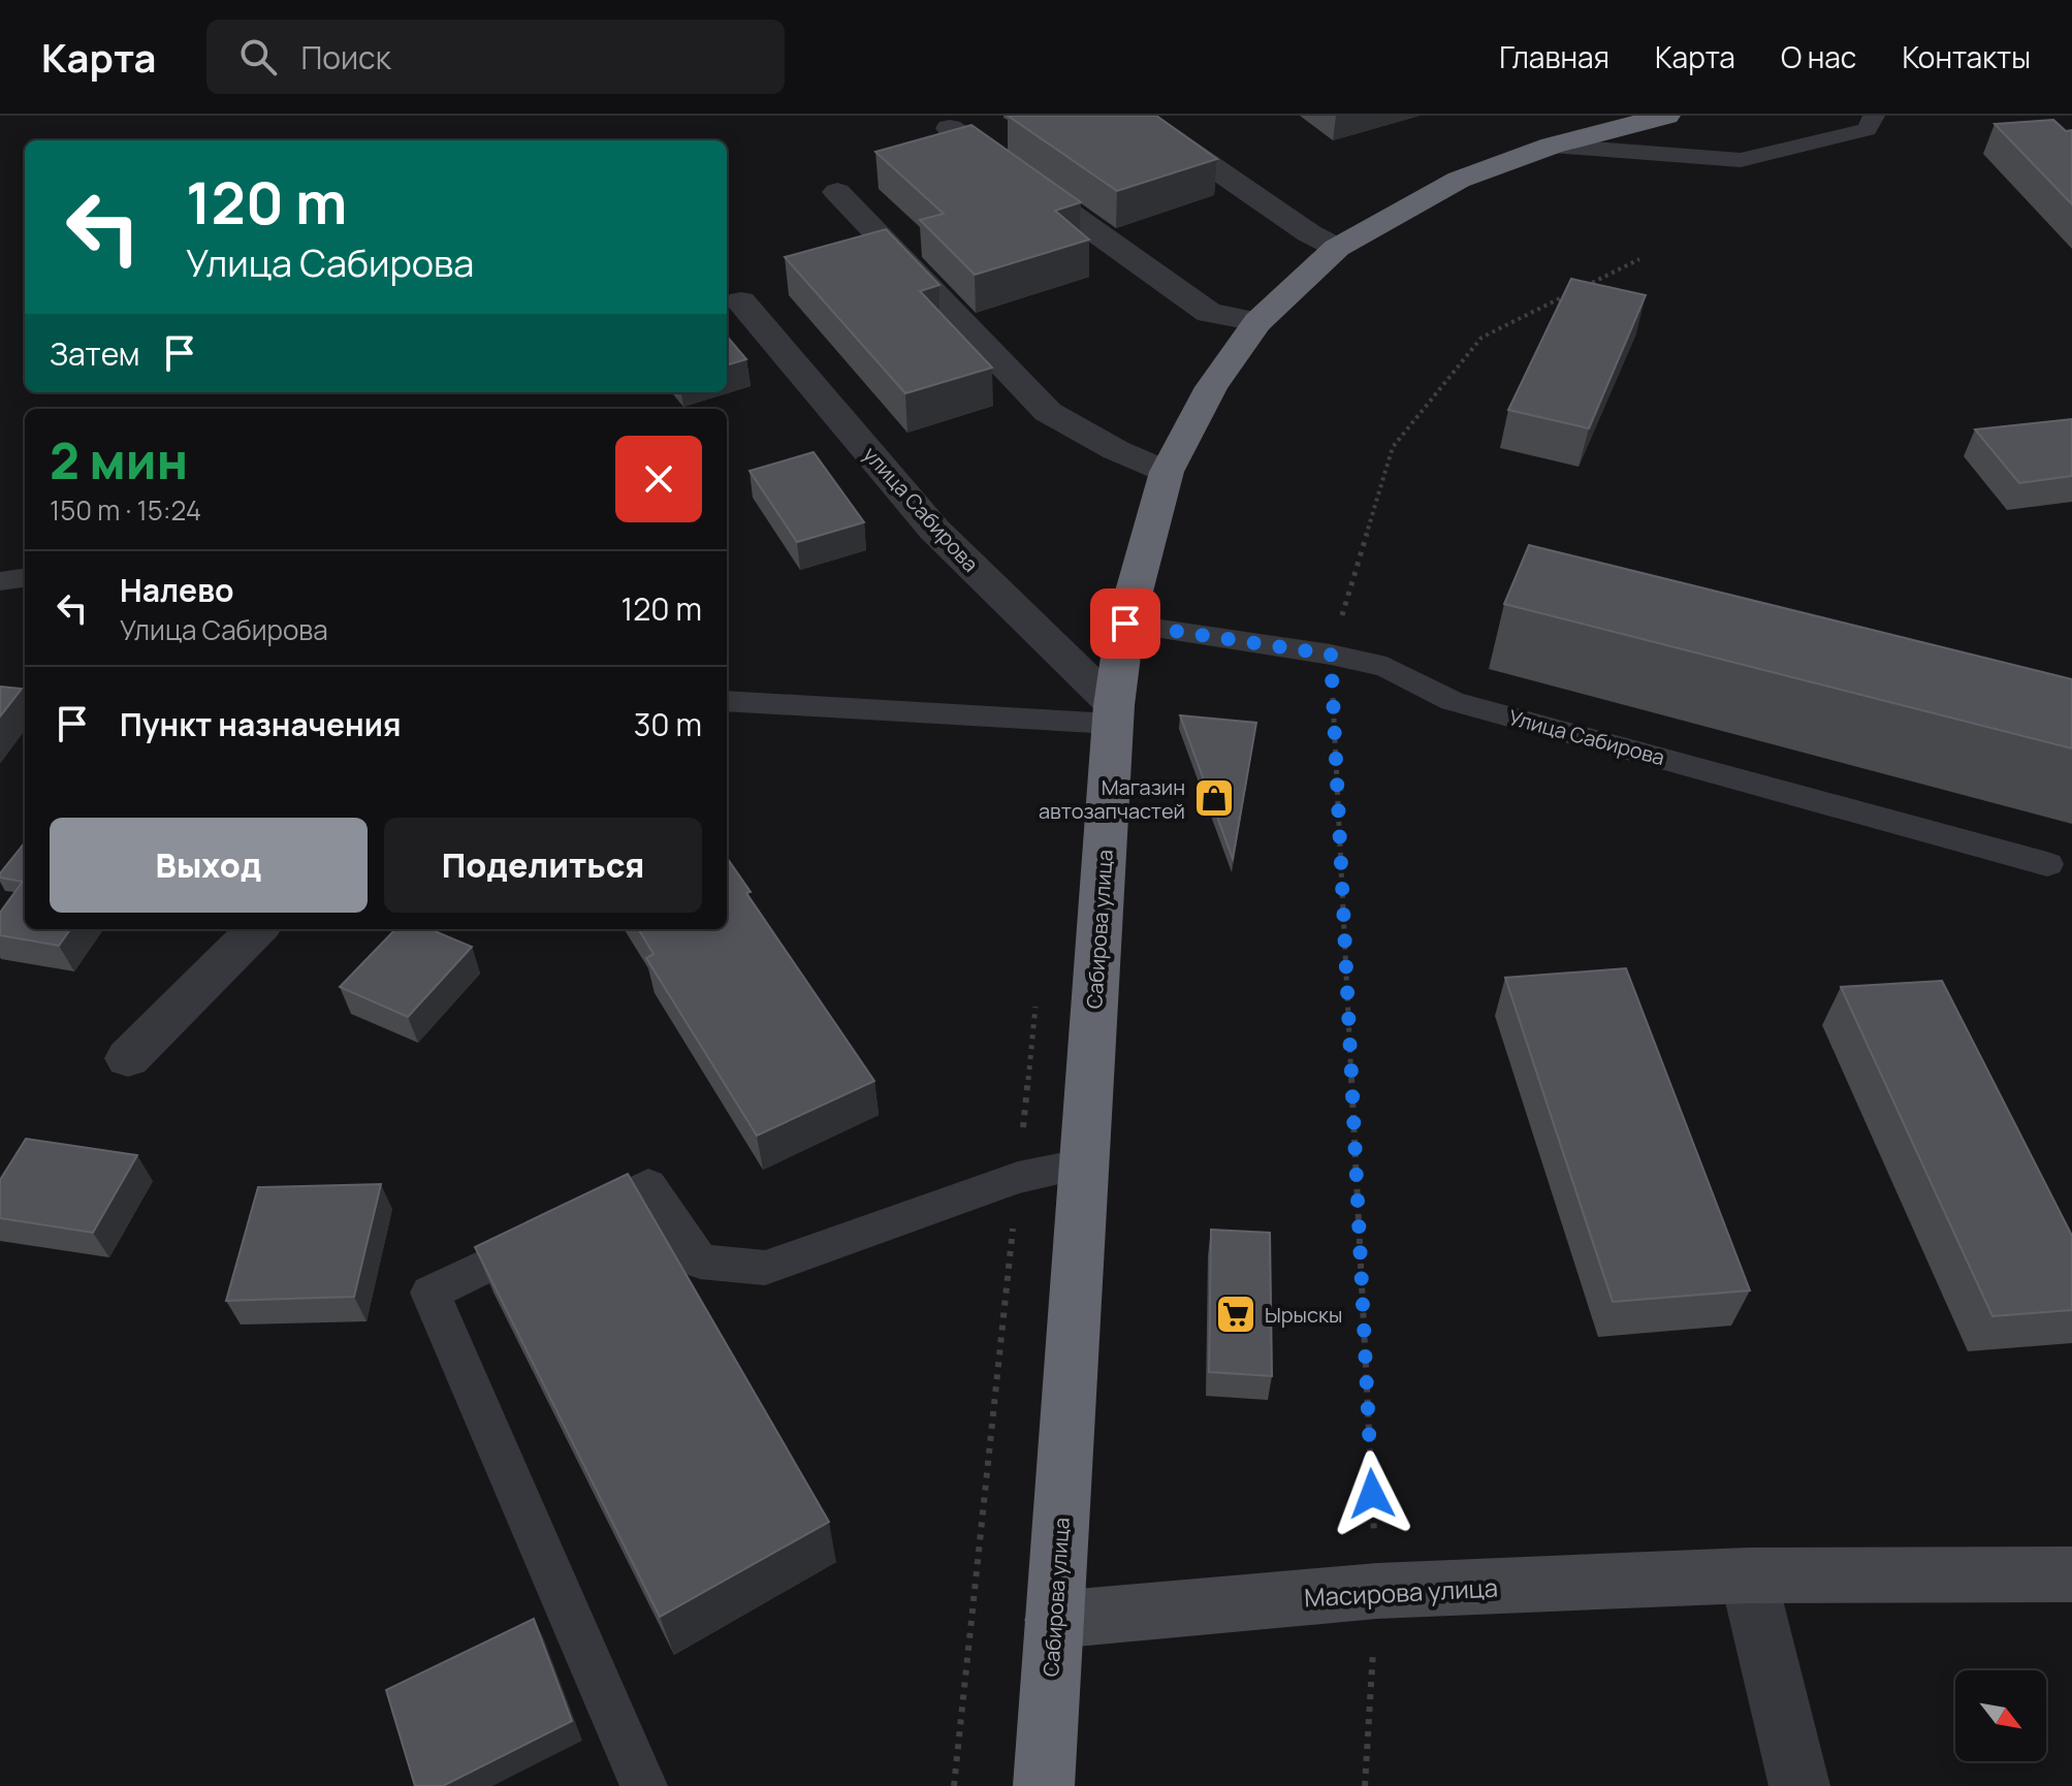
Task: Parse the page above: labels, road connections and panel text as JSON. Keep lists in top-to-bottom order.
{
  "streets": {
    "highway": ["Сабирова улица"],
    "street": ["улица Сабирова", "Масирова улица"],
    "lane": ["Улица Сабирова"]
  },
  "crossings": [
    ["улица Сабирова", "Сабирова улица"],
    ["Улица Сабирова", "Сабирова улица"],
    ["Сабирова улица", "Масирова улица"]
  ],
  "places": {
    "shop": ["Магазин автозапчастей"],
    "supermarket": ["Ырыскы"]
  },
  "north": "bottom right",
  "page": {
    "header": "Карта",
    "search": "Поиск",
    "nav": [
      "Главная",
      "Карта",
      "О нас",
      "Контакты"
    ],
    "turn": ["120 m", "Улица Сабирова"],
    "then": "Затем",
    "heading": ["2 мин", "150 m · 15:24"],
    "list": [
      {
        "name": "Налево",
        "note": "Улица Сабирова",
        "value": "120 m"
      },
      {
        "name": "Пункт назначения",
        "value": "30 m"
      }
    ],
    "buttons": ["Выход", "Поделиться"]
  }
}
